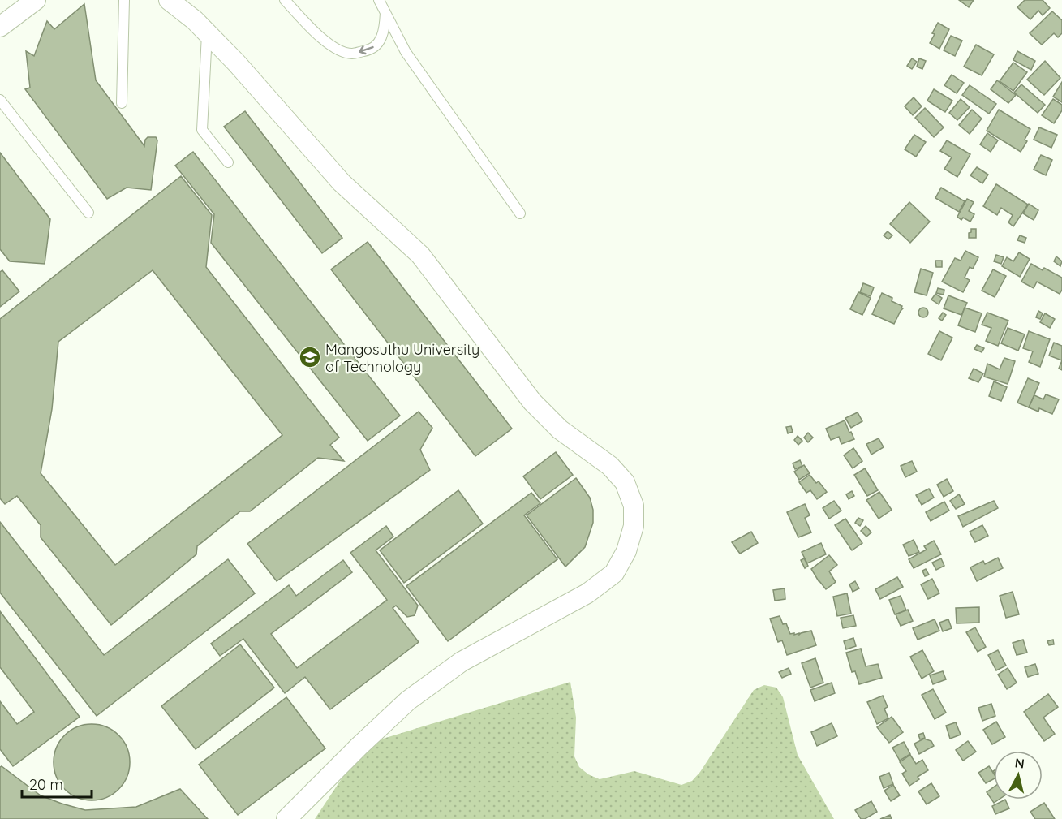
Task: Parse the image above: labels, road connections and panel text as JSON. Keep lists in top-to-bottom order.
{
  "places": {
    "school or university": ["Mangosuthu University of Technology"]
  },
  "scale_bar": "20 m",
  "north": "top"
}
